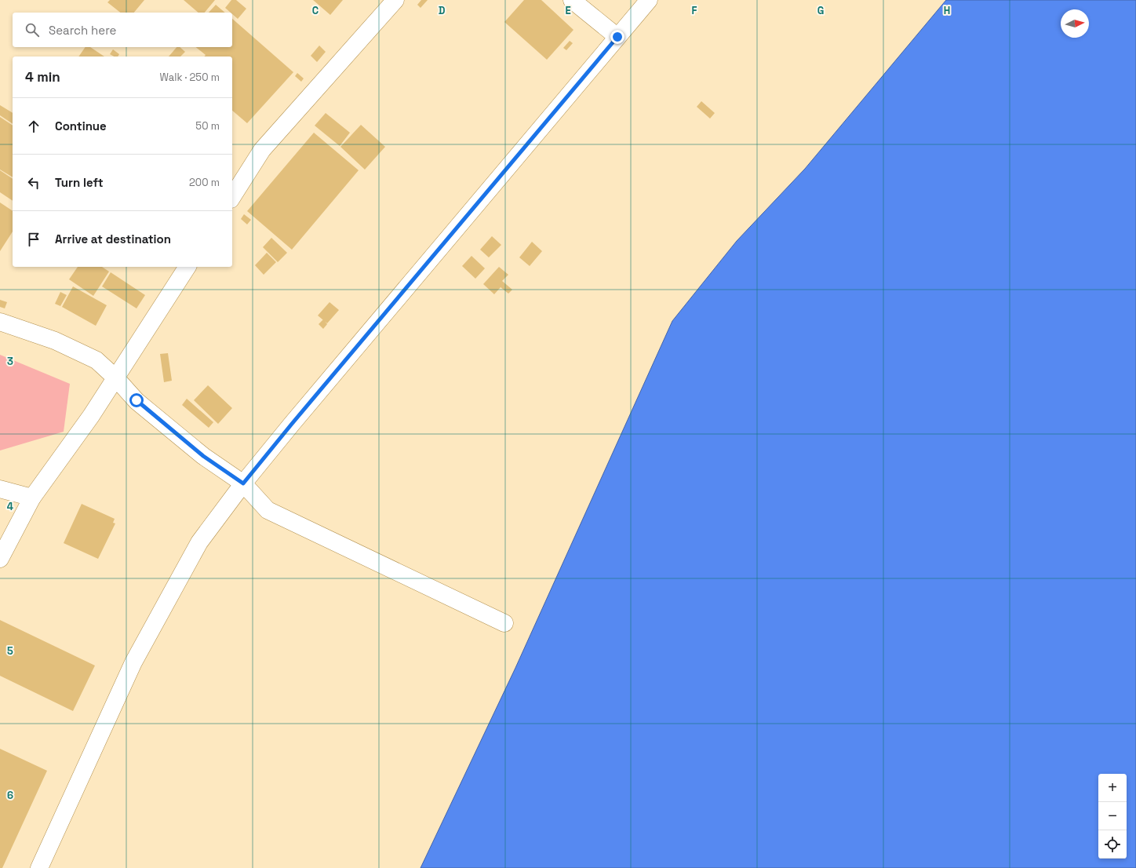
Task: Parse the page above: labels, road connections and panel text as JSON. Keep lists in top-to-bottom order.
{
  "north": "right",
  "page": {
    "search": "Search here",
    "heading": ["4 min", "Walk · 250 m"],
    "list": [
      ["Continue", "50 m"],
      ["Turn left", "200 m"],
      "Arrive at destination"
    ],
    "map_buttons": ["+", "−"]
  },
  "grid": {
    "columns": [
      "C",
      "D",
      "E",
      "F",
      "G",
      "H"
    ],
    "rows": [
      "3",
      "4",
      "5",
      "6"
    ]
  }
}
